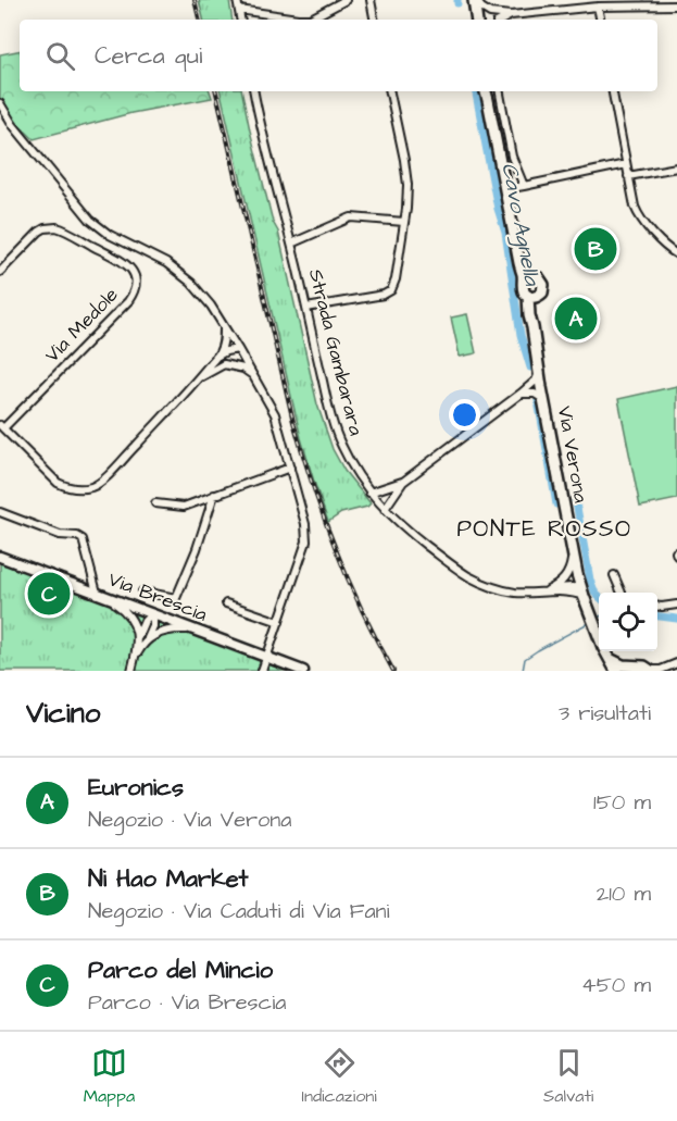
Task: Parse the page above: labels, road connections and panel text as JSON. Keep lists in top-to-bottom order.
{
  "streets": {
    "main road": ["Via Verona", "Via Brescia"],
    "street": ["Via Medole", "Strada Gambarara"]
  },
  "crossings": [
    ["Strada Gambarara", "Via Verona"]
  ],
  "districts": ["PONTE ROSSO"],
  "water": ["Cavo Agnella"],
  "page": {
    "search": "Cerca qui",
    "pins": ["B", "A", "C"],
    "heading": ["Vicino", "3 risultati"],
    "list": [
      {
        "mark": "A",
        "name": "Euronics",
        "note": "Negozio · Via Verona",
        "value": "150 m"
      },
      {
        "mark": "B",
        "name": "Ni Hao Market",
        "note": "Negozio · Via Caduti di Via Fani",
        "value": "210 m"
      },
      {
        "mark": "C",
        "name": "Parco del Mincio",
        "note": "Parco · Via Brescia",
        "value": "450 m"
      }
    ],
    "nav": ["Mappa", "Indicazioni", "Salvati"]
  }
}
